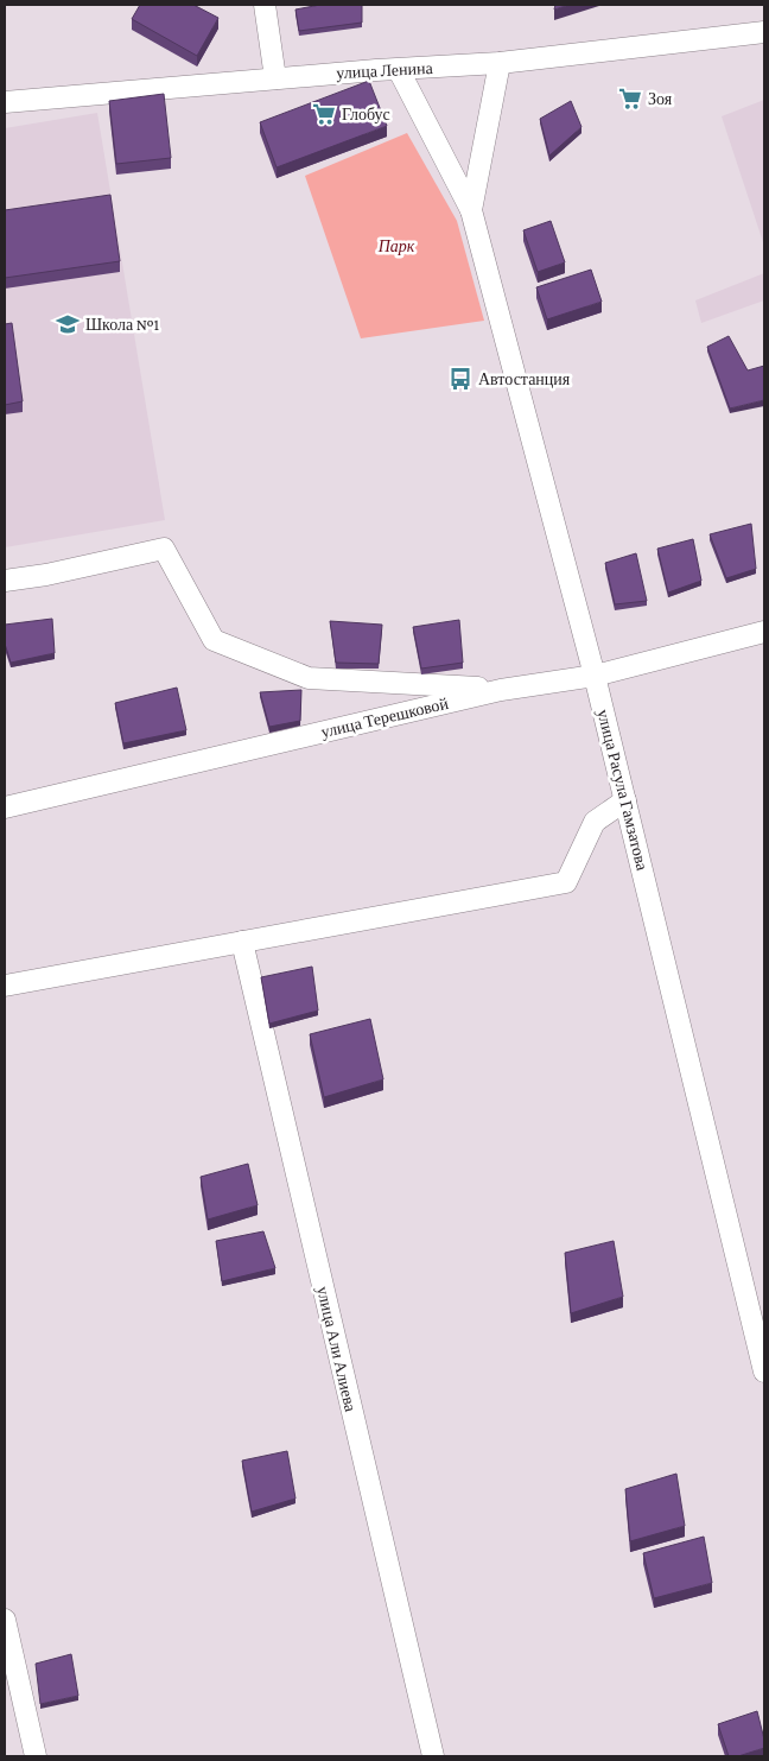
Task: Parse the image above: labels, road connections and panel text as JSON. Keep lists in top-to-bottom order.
{
  "streets": {
    "street": [
      "улица Ленина",
      "улица Терешковой",
      "улица Расула Гамзатова",
      "улица Али Алиева"
    ]
  },
  "crossings": [
    ["улица Ленина", "улица Расула Гамзатова"],
    ["улица Терешковой", "улица Расула Гамзатова"]
  ],
  "parks": ["Парк"],
  "places": {
    "supermarket": ["Зоя", "Глобус"],
    "school or university": ["Школа №1"],
    "bus stop": ["Автостанция"]
  }
}
